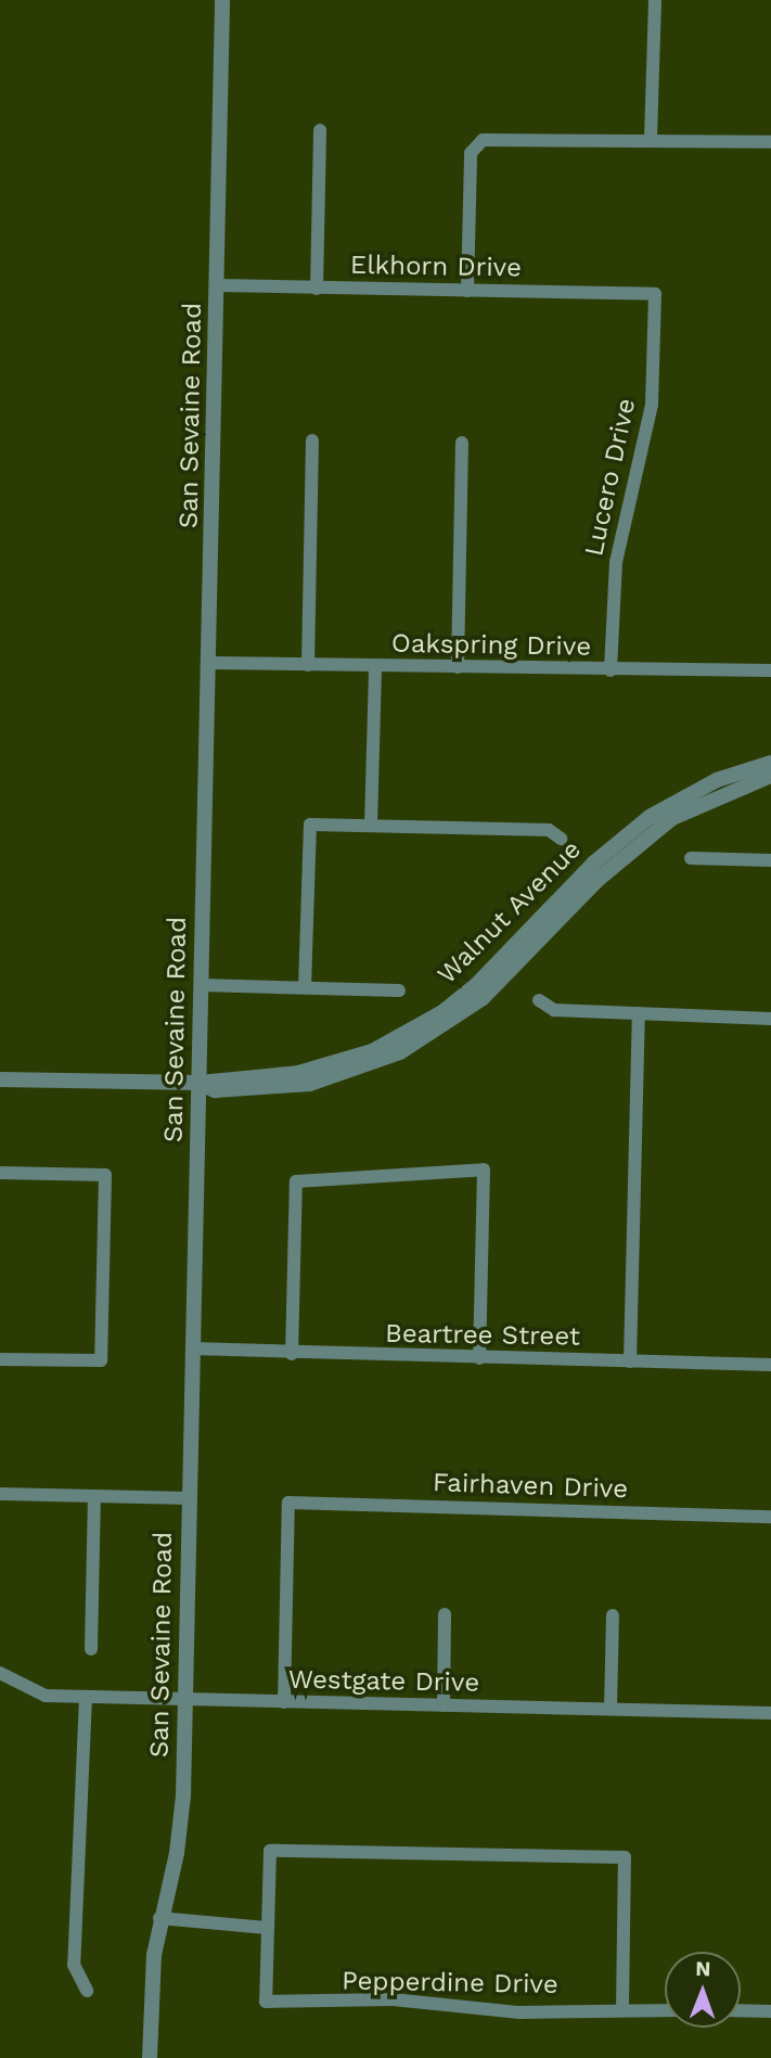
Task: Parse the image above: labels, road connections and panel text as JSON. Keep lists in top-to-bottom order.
{
  "streets": {
    "street": [
      "Elkhorn Drive",
      "San Sevaine Road",
      "Lucero Drive",
      "Oakspring Drive",
      "Walnut Avenue",
      "Beartree Street",
      "Fairhaven Drive",
      "Westgate Drive",
      "Pepperdine Drive"
    ]
  },
  "crossings": [
    ["Elkhorn Drive", "San Sevaine Road"],
    ["Elkhorn Drive", "Lucero Drive"],
    ["San Sevaine Road", "Oakspring Drive"],
    ["San Sevaine Road", "Walnut Avenue"],
    ["San Sevaine Road", "Beartree Street"],
    ["San Sevaine Road", "Westgate Drive"],
    ["Lucero Drive", "Oakspring Drive"],
    ["Fairhaven Drive", "Westgate Drive"]
  ],
  "north": "top"
}
